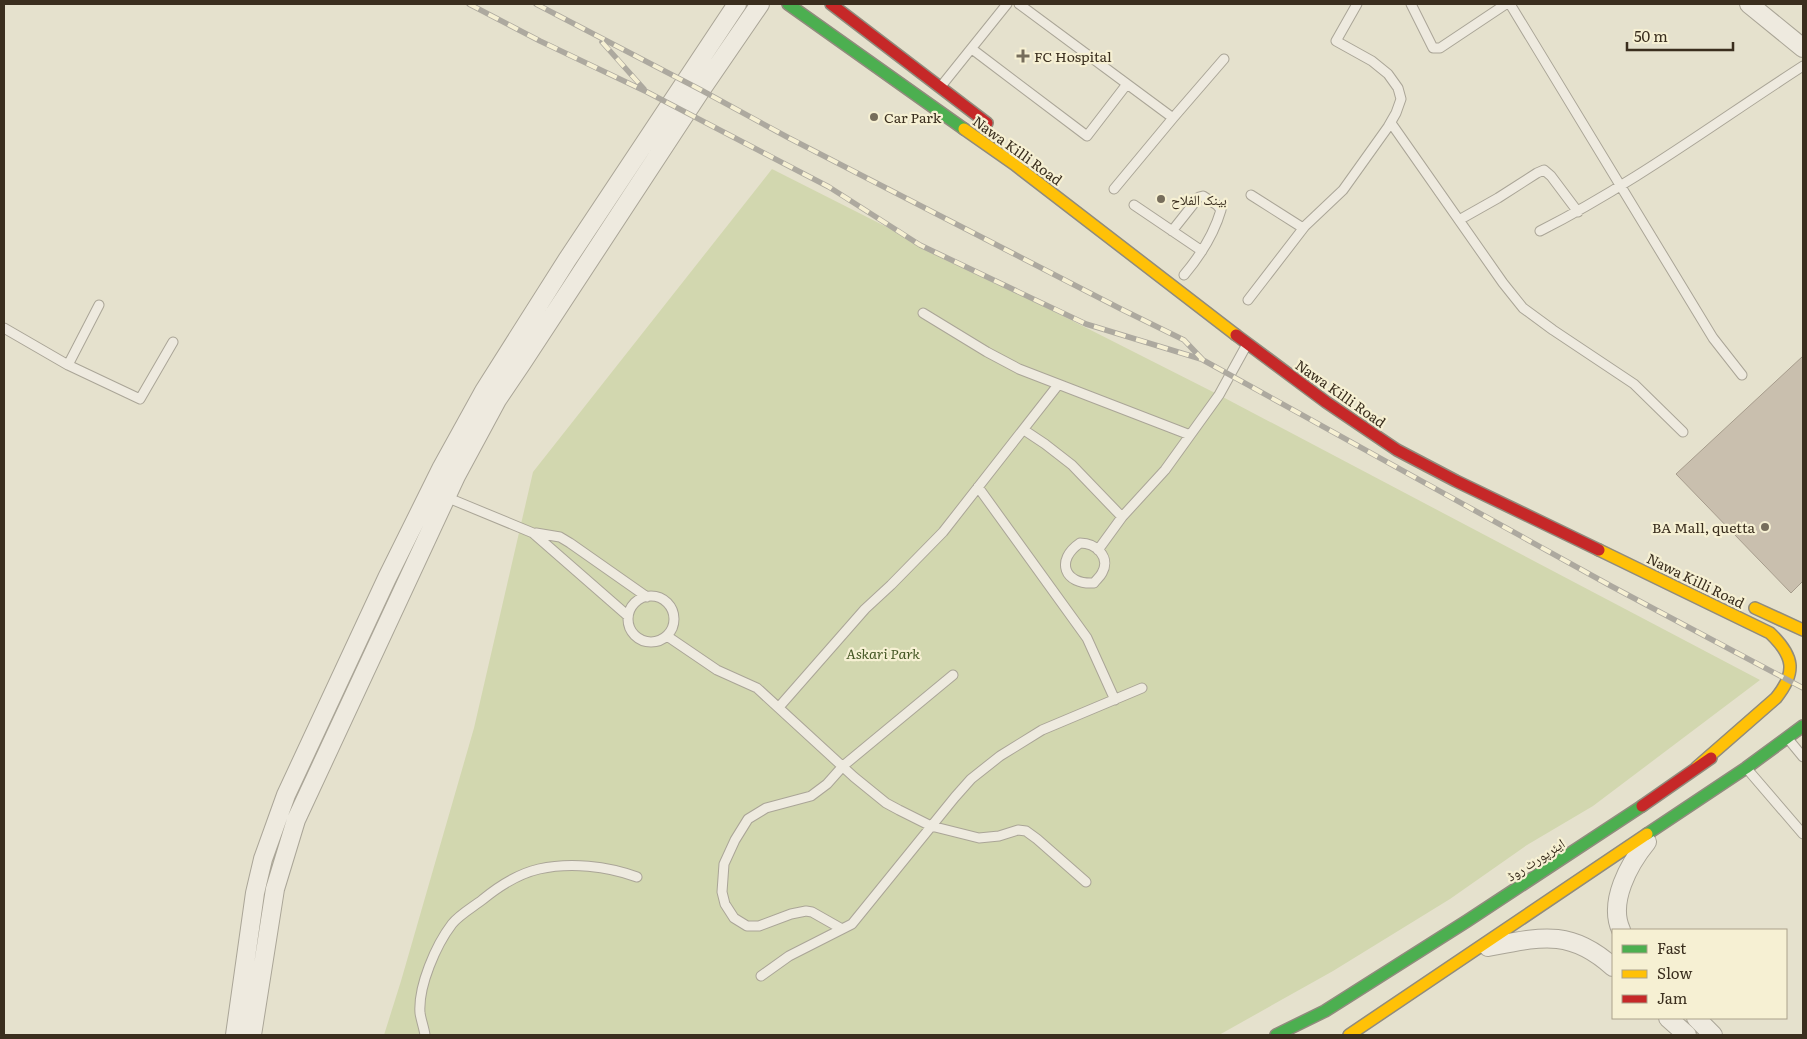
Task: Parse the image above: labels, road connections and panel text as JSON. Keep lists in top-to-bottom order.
{
  "streets": {
    "main road": ["Nawa Killi Road", "ایئرپورٹ روڈ"]
  },
  "crossings": [
    ["Nawa Killi Road", "ایئرپورٹ روڈ"]
  ],
  "parks": ["Askari Park"],
  "places": {
    "health": ["FC Hospital"],
    "other": ["Car Park", "بینک الفلاح", "BA Mall, quetta"]
  },
  "legend": ["Fast", "Slow", "Jam"],
  "scale_bar": "50 m"
}
